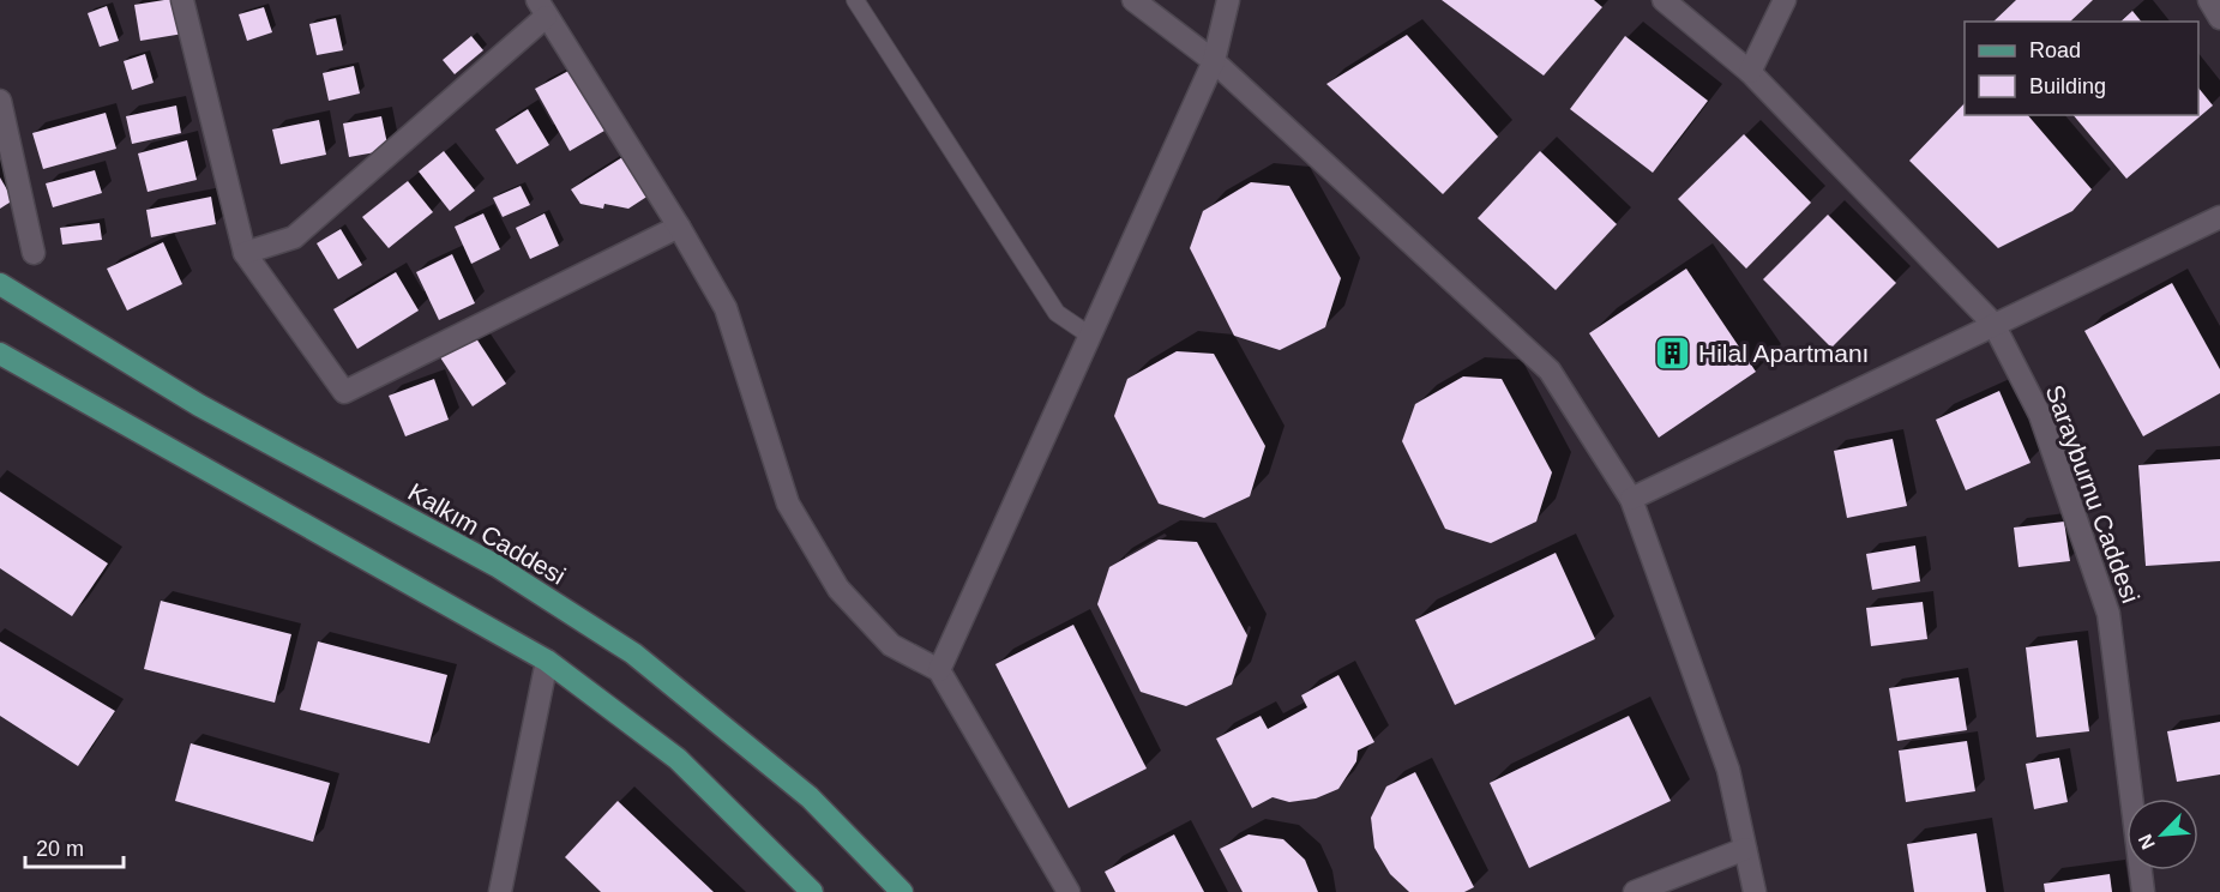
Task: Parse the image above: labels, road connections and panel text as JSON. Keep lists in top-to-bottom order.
{
  "streets": {
    "main road": ["Kalkım Caddesi"],
    "street": ["Sarayburnu Caddesi"]
  },
  "places": {
    "building": ["Hilal Apartmanı"]
  },
  "legend": ["Road", "Building"],
  "scale_bar": "20 m",
  "north": "bottom left"
}
